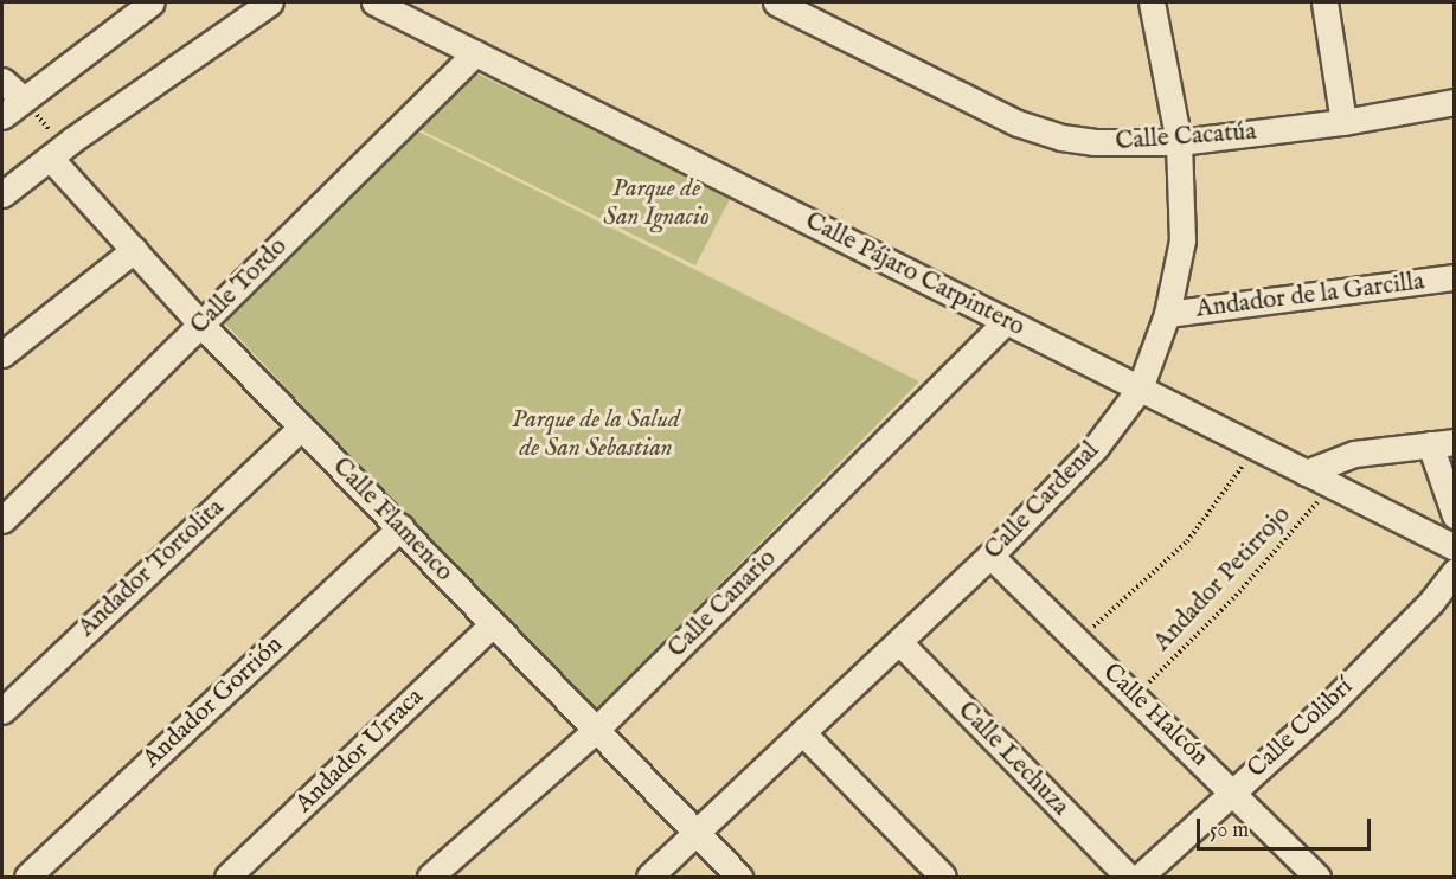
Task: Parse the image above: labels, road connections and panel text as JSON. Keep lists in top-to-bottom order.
{
  "streets": {
    "street": [
      "Calle Cacatúa",
      "Calle Pájaro Carpintero",
      "Calle Tordo",
      "Andador de la Garcilla",
      "Calle Cardenal",
      "Calle Flamenco",
      "Andador Tortolita",
      "Calle Canario",
      "Andador Gorrión",
      "Calle Halcón",
      "Calle Colibrí",
      "Andador Urraca",
      "Calle Lechuza"
    ],
    "path": ["Andador Petirrojo"]
  },
  "crossings": [
    ["Calle Cacatúa", "Calle Cardenal"],
    ["Calle Pájaro Carpintero", "Calle Tordo"],
    ["Calle Pájaro Carpintero", "Calle Cardenal"],
    ["Calle Pájaro Carpintero", "Andador Petirrojo"],
    ["Calle Pájaro Carpintero", "Calle Canario"],
    ["Calle Tordo", "Calle Flamenco"],
    ["Andador de la Garcilla", "Calle Cardenal"],
    ["Calle Cardenal", "Calle Flamenco"],
    ["Calle Cardenal", "Calle Halcón"],
    ["Calle Cardenal", "Calle Lechuza"],
    ["Calle Flamenco", "Andador Tortolita"],
    ["Calle Flamenco", "Calle Canario"],
    ["Calle Flamenco", "Andador Gorrión"],
    ["Calle Flamenco", "Andador Urraca"],
    ["Andador Petirrojo", "Calle Halcón"],
    ["Calle Halcón", "Calle Colibrí"]
  ],
  "parks": ["Parque de San Ignacio", "Parque de la Salud de San Sebastian"],
  "scale_bar": "50 m"
}
